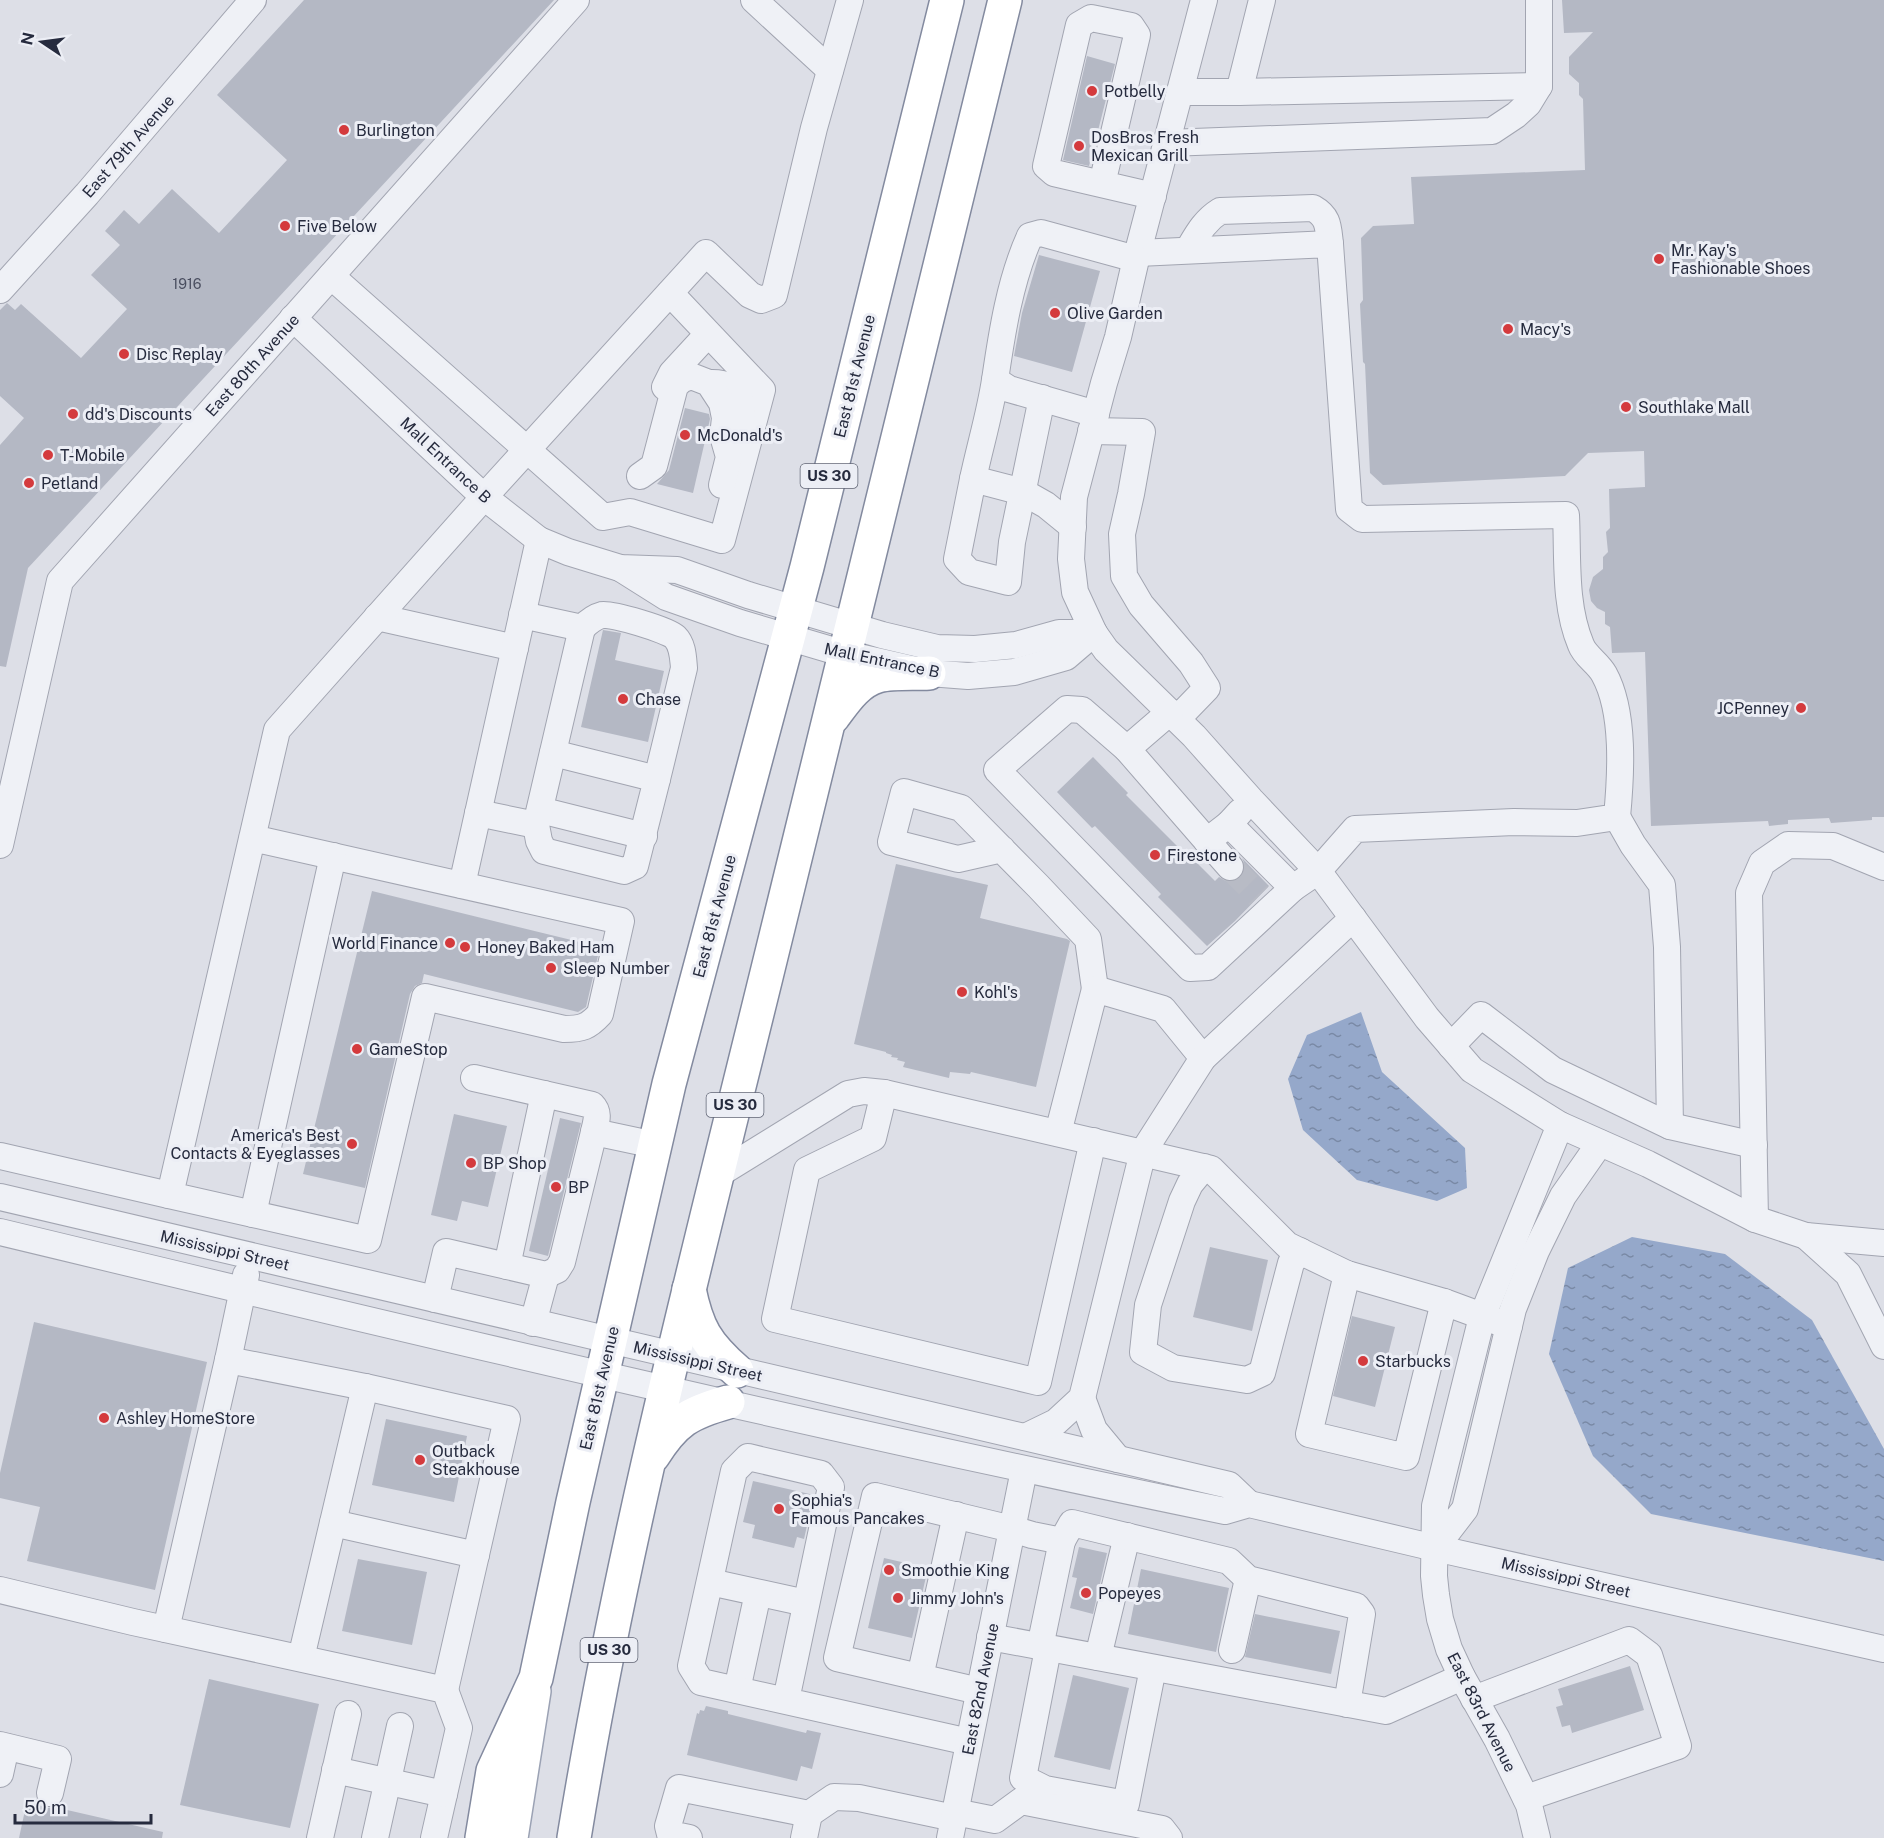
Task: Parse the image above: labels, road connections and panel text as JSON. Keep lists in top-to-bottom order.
{
  "streets": {
    "main road": ["East 81st Avenue", "US 30"],
    "street": [
      "East 79th Avenue",
      "East 80th Avenue",
      "Mall Entrance B",
      "Mississippi Street",
      "East 82nd Avenue",
      "East 83rd Avenue"
    ]
  },
  "crossings": [
    ["East 80th Avenue", "Mall Entrance B"],
    ["East 81st Avenue", "Mall Entrance B"],
    ["East 81st Avenue", "Mississippi Street"],
    ["Mall Entrance B", "US 30"],
    ["US 30", "Mississippi Street"],
    ["Mississippi Street", "East 82nd Avenue"],
    ["Mississippi Street", "East 83rd Avenue"]
  ],
  "places": [
    "Potbelly",
    "Burlington",
    "DosBros Fresh Mexican Grill",
    "Five Below",
    "Mr. Kay's Fashionable Shoes",
    "Olive Garden",
    "Macy's",
    "Disc Replay",
    "Southlake Mall",
    "dd's Discounts",
    "McDonald's",
    "T-Mobile",
    "Petland",
    "Chase",
    "JCPenney",
    "Firestone",
    "World Finance",
    "Honey Baked Ham",
    "Sleep Number",
    "Kohl's",
    "GameStop",
    "America's Best Contacts & Eyeglasses",
    "BP Shop",
    "BP",
    "Starbucks",
    "Ashley HomeStore",
    "Outback Steakhouse",
    "Sophia's Famous Pancakes",
    "Smoothie King",
    "Popeyes",
    "Jimmy John's"
  ],
  "house_numbers": ["1916"],
  "scale_bar": "50 m",
  "north": "left"
}
